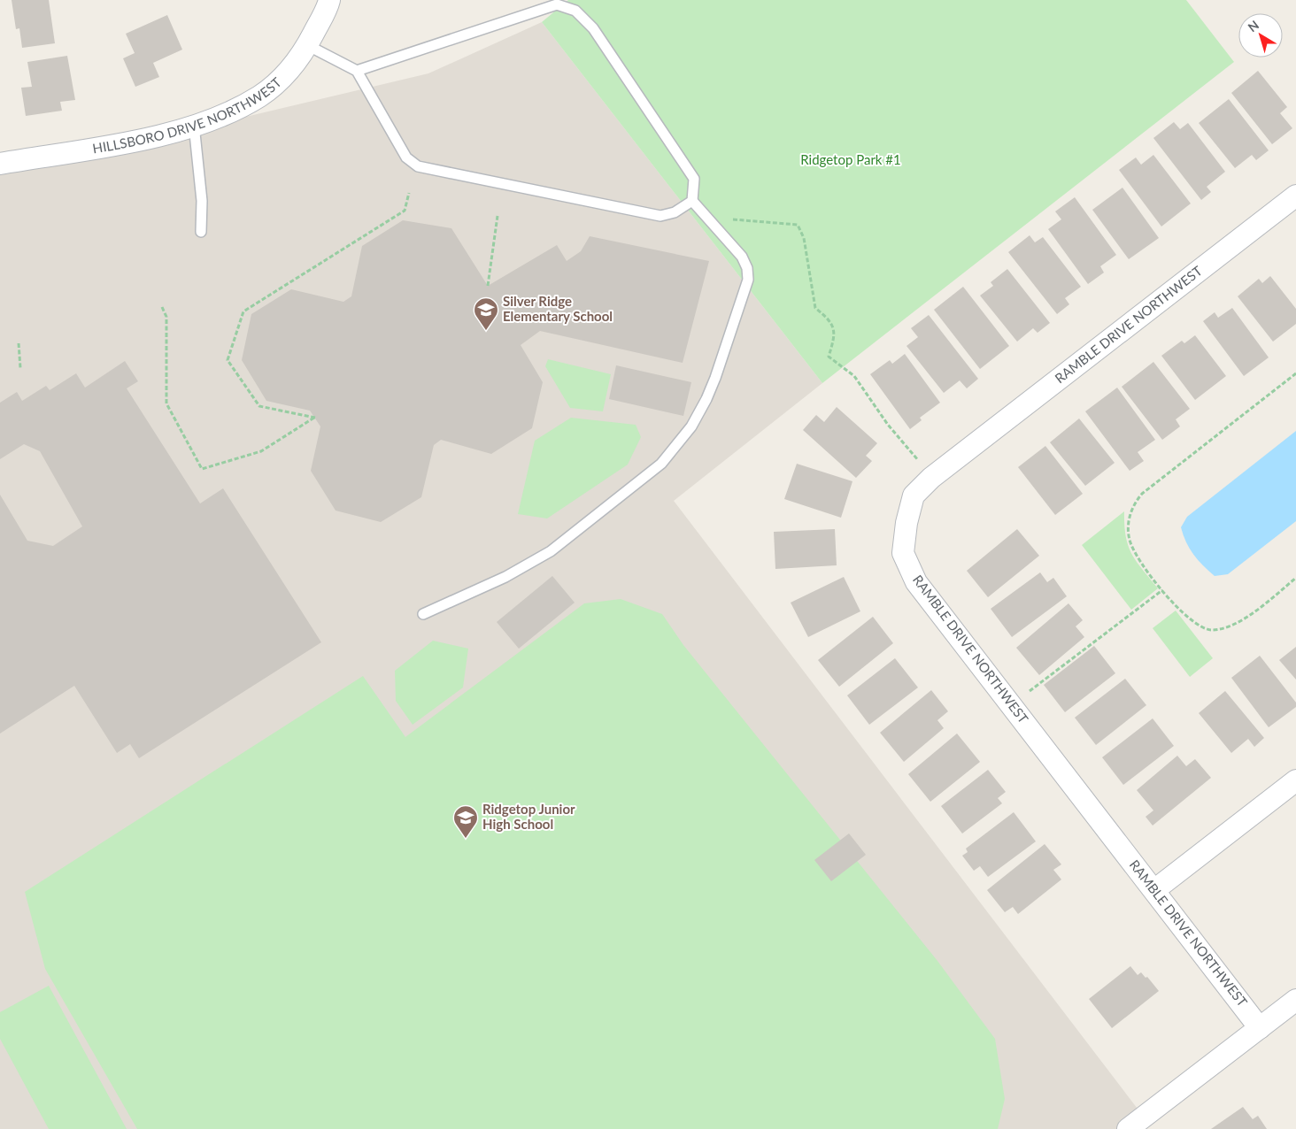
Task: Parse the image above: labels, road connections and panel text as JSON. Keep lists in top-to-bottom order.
{
  "streets": {
    "street": ["HILLSBORO DRIVE NORTHWEST", "RAMBLE DRIVE NORTHWEST"]
  },
  "parks": ["Ridgetop Park #1"],
  "places": {
    "school or university": ["Silver Ridge Elementary School", "Ridgetop Junior High School"]
  },
  "north": "top left"
}
